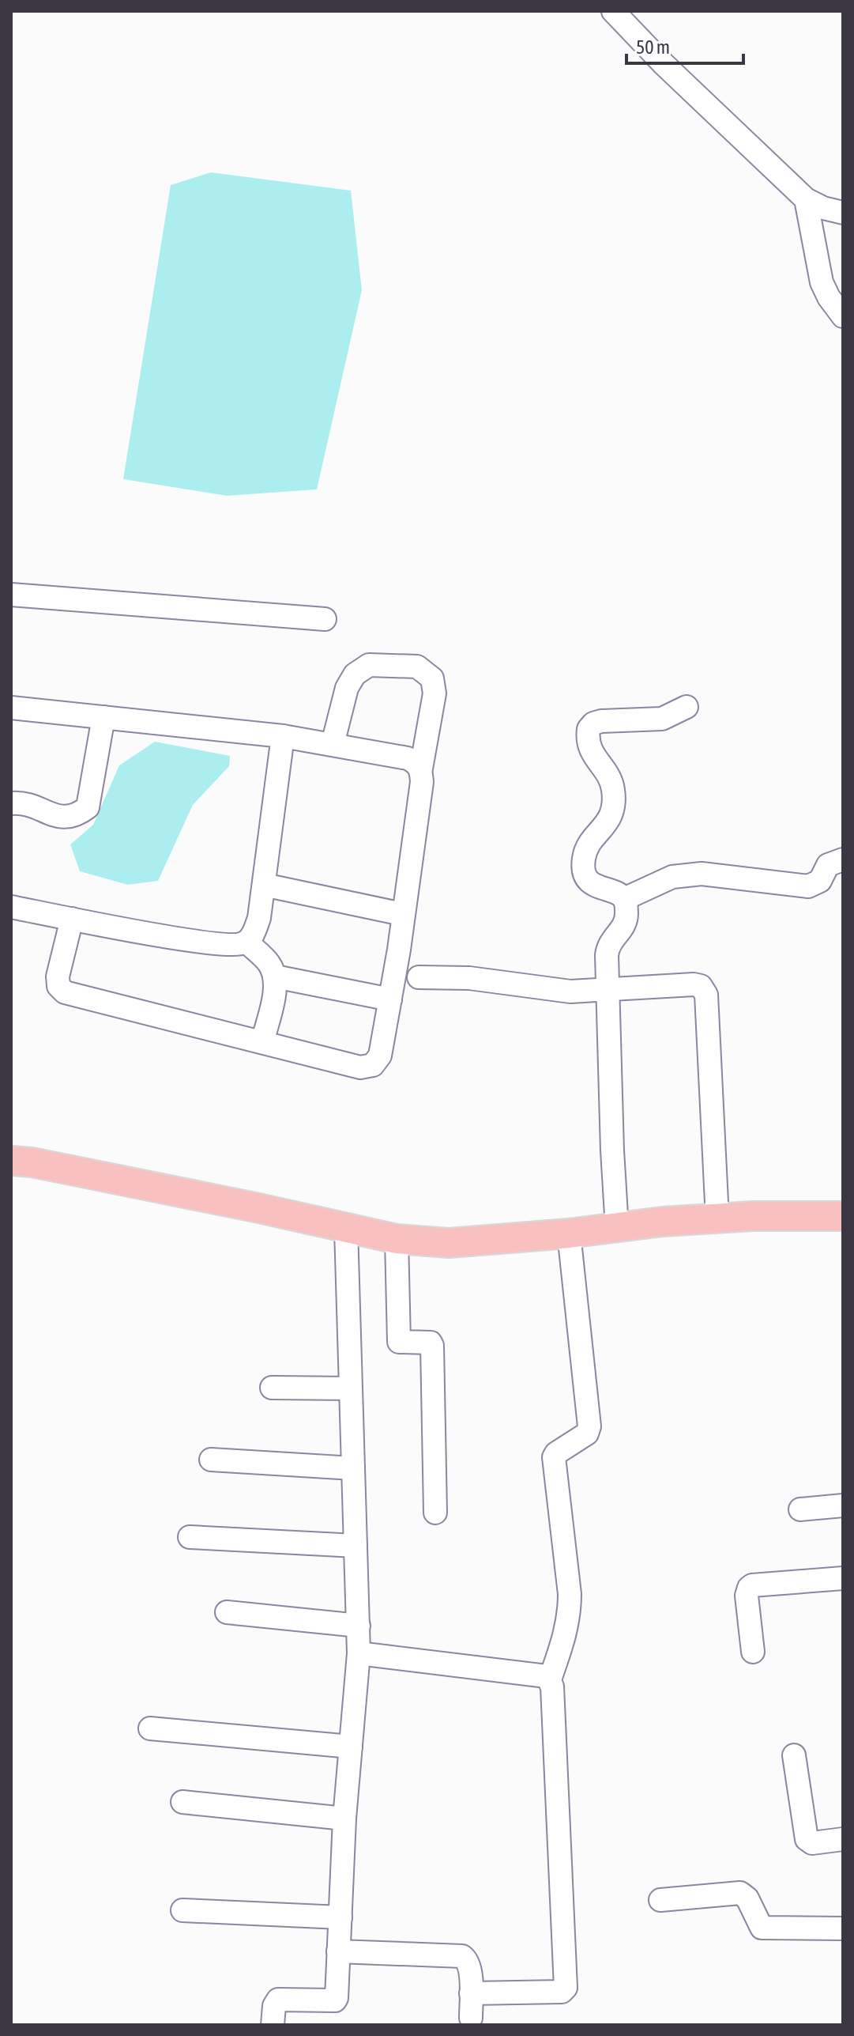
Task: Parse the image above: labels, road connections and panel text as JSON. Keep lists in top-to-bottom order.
{
  "scale_bar": "50 m"
}
